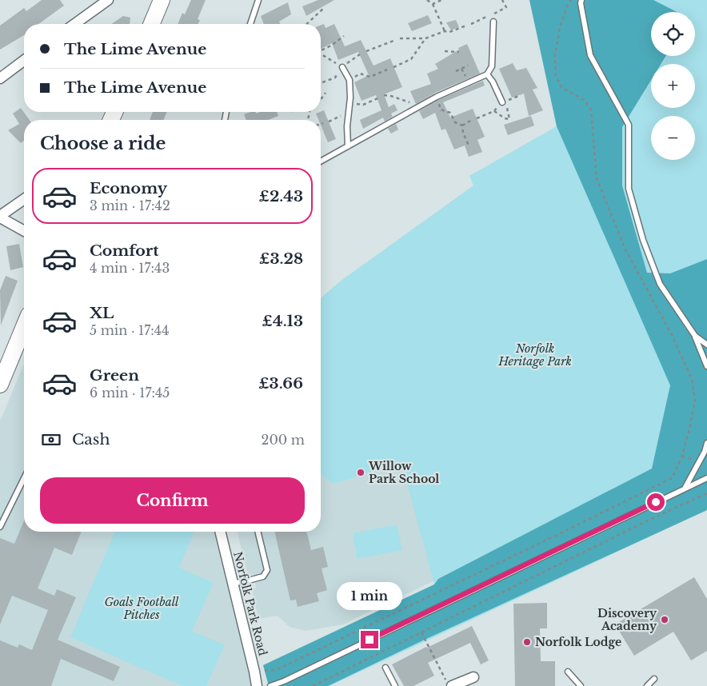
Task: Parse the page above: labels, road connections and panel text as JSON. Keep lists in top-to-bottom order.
{
  "streets": {
    "street": ["Norfolk Park Road"]
  },
  "parks": ["Norfolk Heritage Park", "Goals Football Pitches"],
  "places": ["Willow Park School", "Discovery Academy", "Norfolk Lodge"],
  "page": {
    "map_buttons": ["+", "−"],
    "banner": ["The Lime Avenue", "The Lime Avenue"],
    "heading": "Choose a ride",
    "list": [
      {
        "name": "Economy",
        "note": "3 min · 17:42",
        "value": "£2.43"
      },
      {
        "name": "Comfort",
        "note": "4 min · 17:43",
        "value": "£3.28"
      },
      {
        "name": "XL",
        "note": "5 min · 17:44",
        "value": "£4.13"
      },
      {
        "name": "Green",
        "note": "6 min · 17:45",
        "value": "£3.66"
      }
    ],
    "pay": ["Cash", "200 m"],
    "buttons": "Confirm",
    "bubble": "1 min"
  }
}
